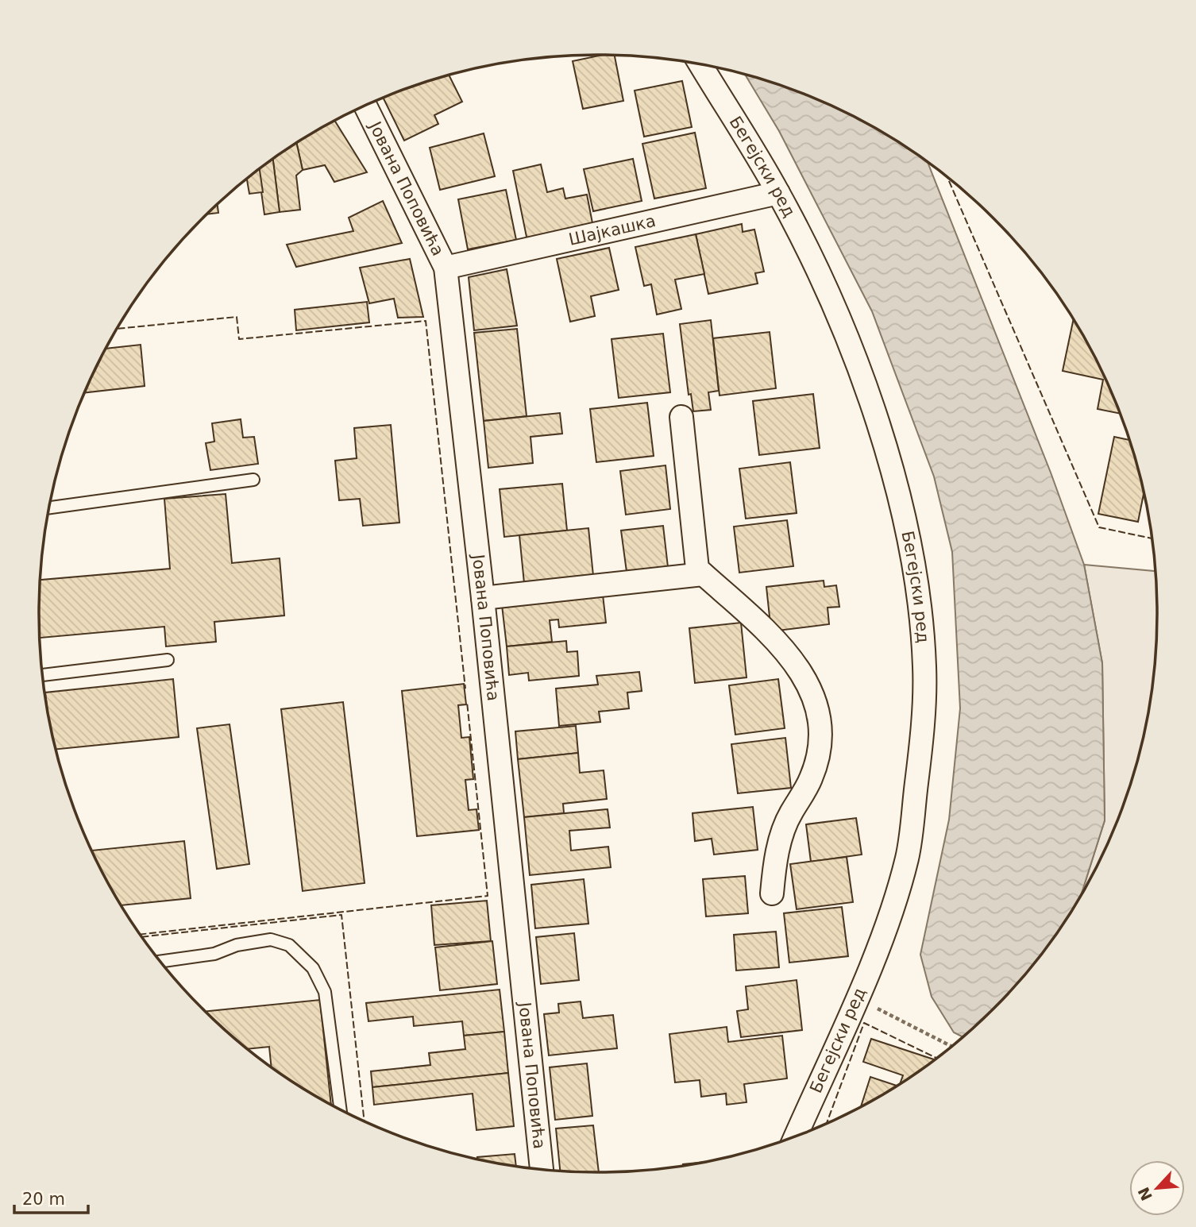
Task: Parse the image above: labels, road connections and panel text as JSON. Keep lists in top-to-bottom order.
{
  "streets": {
    "street": ["Бегејски ред", "Јована Поповића", "Шајкашка"]
  },
  "crossings": [
    ["Бегејски ред", "Шајкашка"],
    ["Јована Поповића", "Шајкашка"]
  ],
  "scale_bar": "20 m",
  "north": "bottom left"
}
